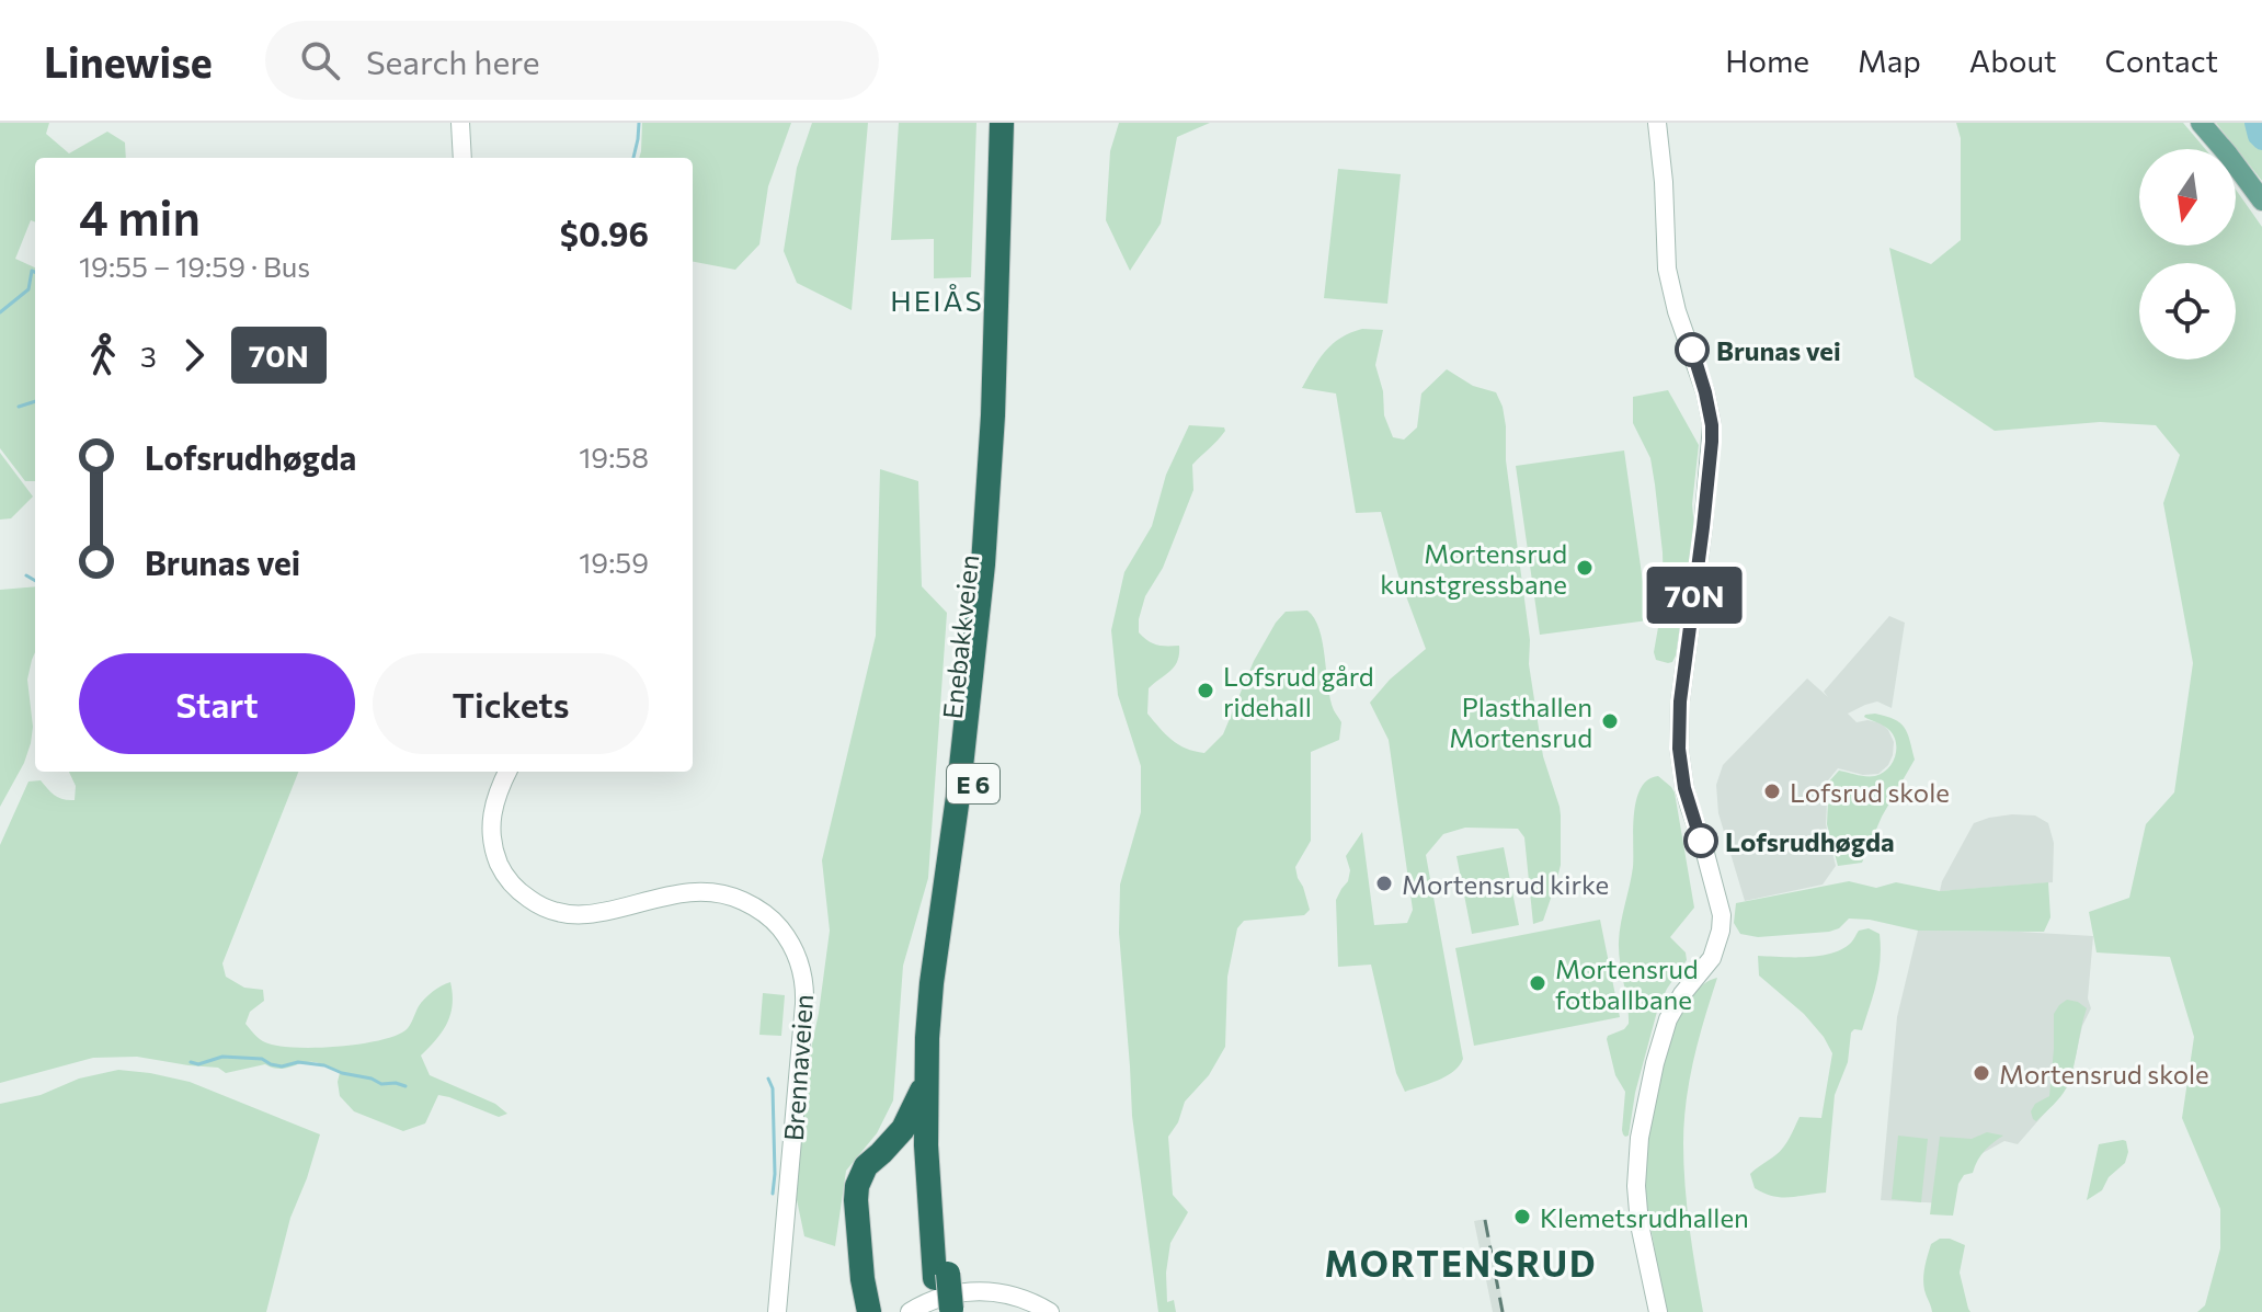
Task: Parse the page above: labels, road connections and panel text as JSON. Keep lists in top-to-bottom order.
{
  "streets": {
    "highway": ["Enebakkveien", "E 6"],
    "street": ["Brennaveien"]
  },
  "districts": ["HEIÅS", "MORTENSRUD"],
  "places": [
    "Brunas vei",
    "Mortensrud kunstgressbane",
    "Lofsrud gård ridehall",
    "Plasthallen Mortensrud",
    "Lofsrud skole",
    "Lofsrudhøgda",
    "Mortensrud kirke",
    "Mortensrud fotballbane",
    "Mortensrud skole",
    "Klemetsrudhallen"
  ],
  "lines": ["bus line 70N"],
  "north": "bottom",
  "page": {
    "header": "Linewise",
    "search": "Search here",
    "nav": [
      "Home",
      "Map",
      "About",
      "Contact"
    ],
    "on_map": "70N",
    "heading": ["4 min", "19:55 – 19:59 · Bus", "$0.96"],
    "legs": ["3", "70N"],
    "list": [
      {
        "name": "Lofsrudhøgda",
        "value": "19:58"
      },
      {
        "name": "Brunas vei",
        "value": "19:59"
      }
    ],
    "buttons": ["Start", "Tickets"]
  }
}
